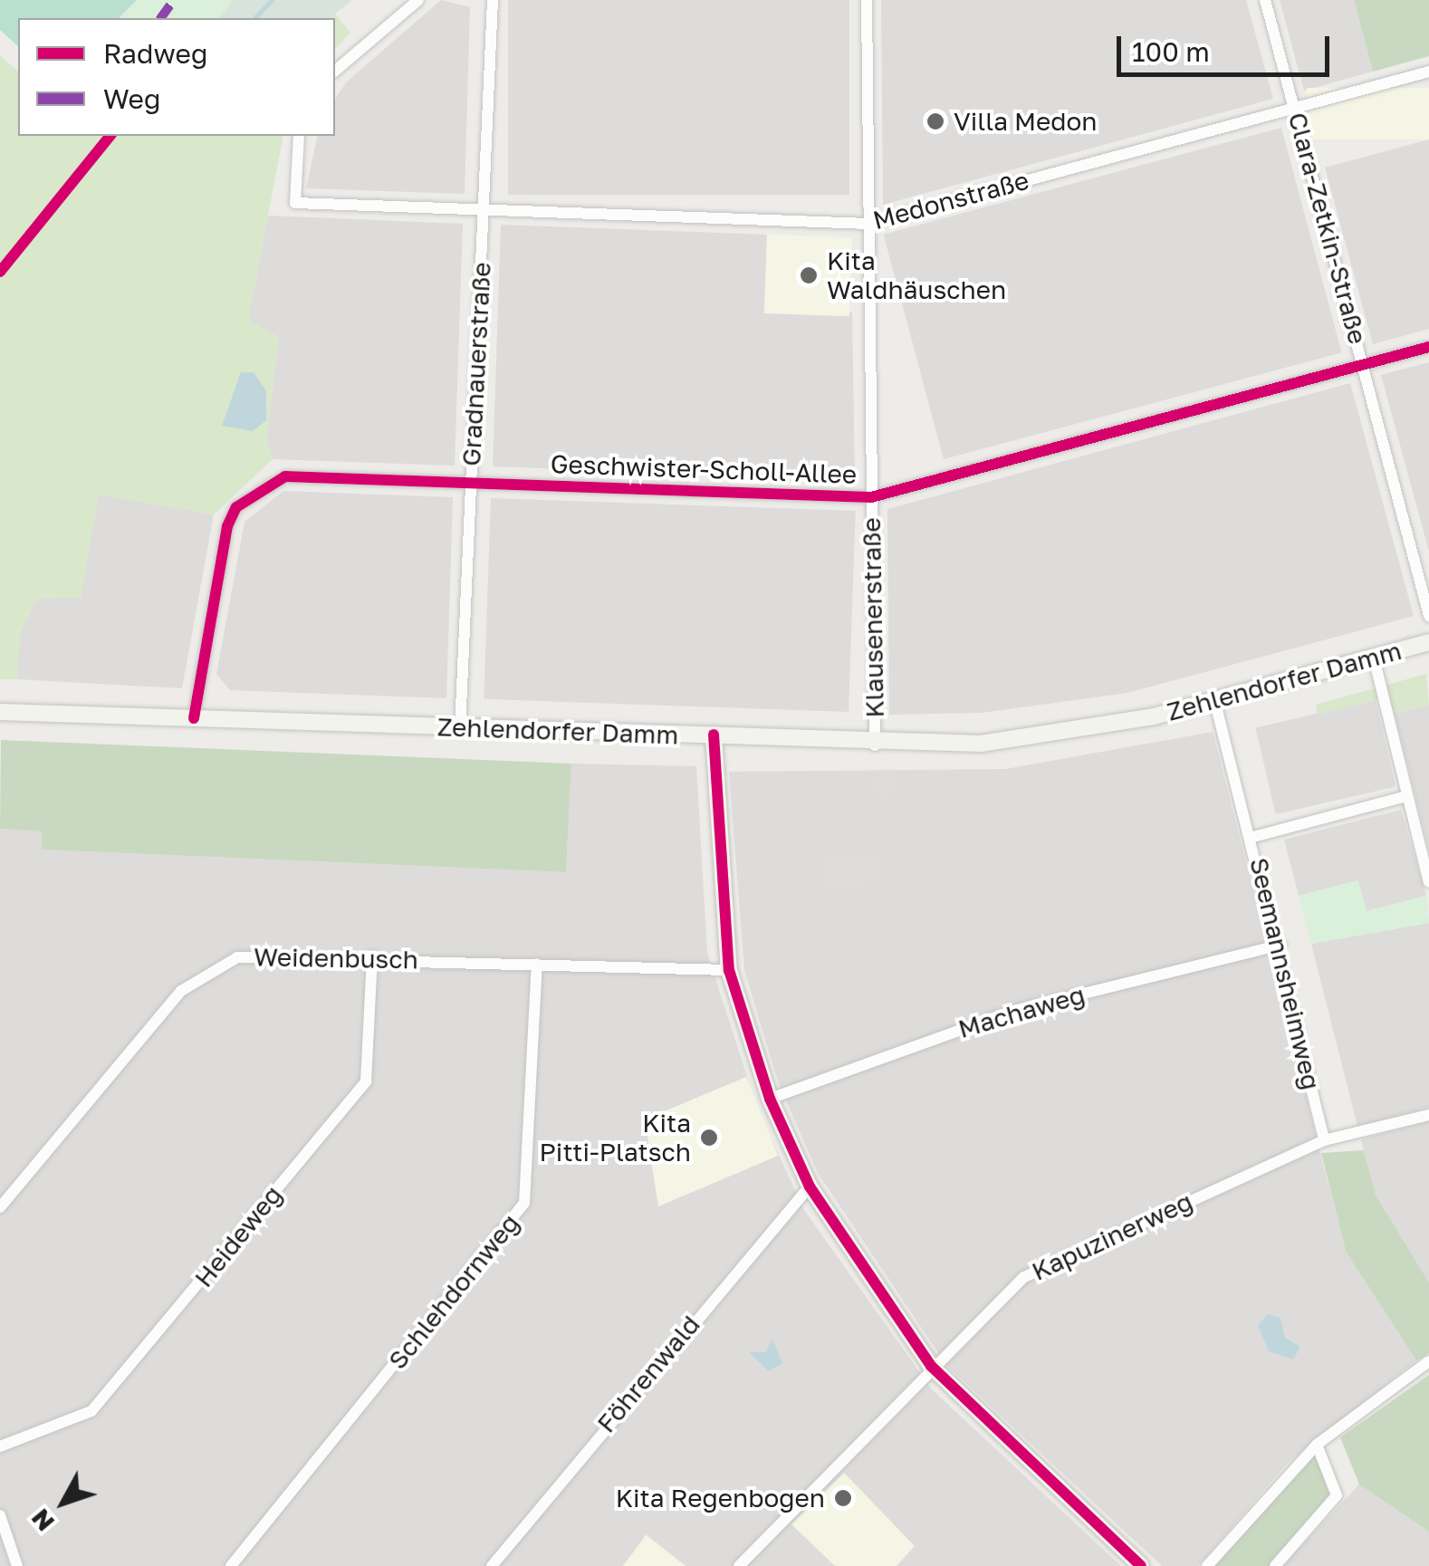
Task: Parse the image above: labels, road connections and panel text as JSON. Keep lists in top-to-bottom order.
{
  "streets": {
    "main road": ["Zehlendorfer Damm"],
    "street": [
      "Medonstraße",
      "Clara-Zetkin-Straße",
      "Gradnauerstraße",
      "Geschwister-Scholl-Allee",
      "Klausenerstraße",
      "Weidenbusch",
      "Seemannsheimweg",
      "Machaweg",
      "Heideweg",
      "Kapuzinerweg",
      "Schlehdornweg",
      "Föhrenwald"
    ]
  },
  "crossings": [
    ["Medonstraße", "Clara-Zetkin-Straße"],
    ["Medonstraße", "Gradnauerstraße"],
    ["Medonstraße", "Klausenerstraße"],
    ["Clara-Zetkin-Straße", "Geschwister-Scholl-Allee"],
    ["Gradnauerstraße", "Geschwister-Scholl-Allee"],
    ["Gradnauerstraße", "Zehlendorfer Damm"],
    ["Geschwister-Scholl-Allee", "Klausenerstraße"],
    ["Geschwister-Scholl-Allee", "Zehlendorfer Damm"],
    ["Klausenerstraße", "Zehlendorfer Damm"],
    ["Zehlendorfer Damm", "Seemannsheimweg"],
    ["Weidenbusch", "Heideweg"],
    ["Weidenbusch", "Schlehdornweg"],
    ["Seemannsheimweg", "Machaweg"],
    ["Seemannsheimweg", "Kapuzinerweg"]
  ],
  "places": [
    "Villa Medon",
    "Kita Waldhäuschen",
    "Kita Pitti-Platsch",
    "Kita Regenbogen"
  ],
  "legend": ["Radweg", "Weg"],
  "scale_bar": "100 m",
  "north": "bottom left"
}
